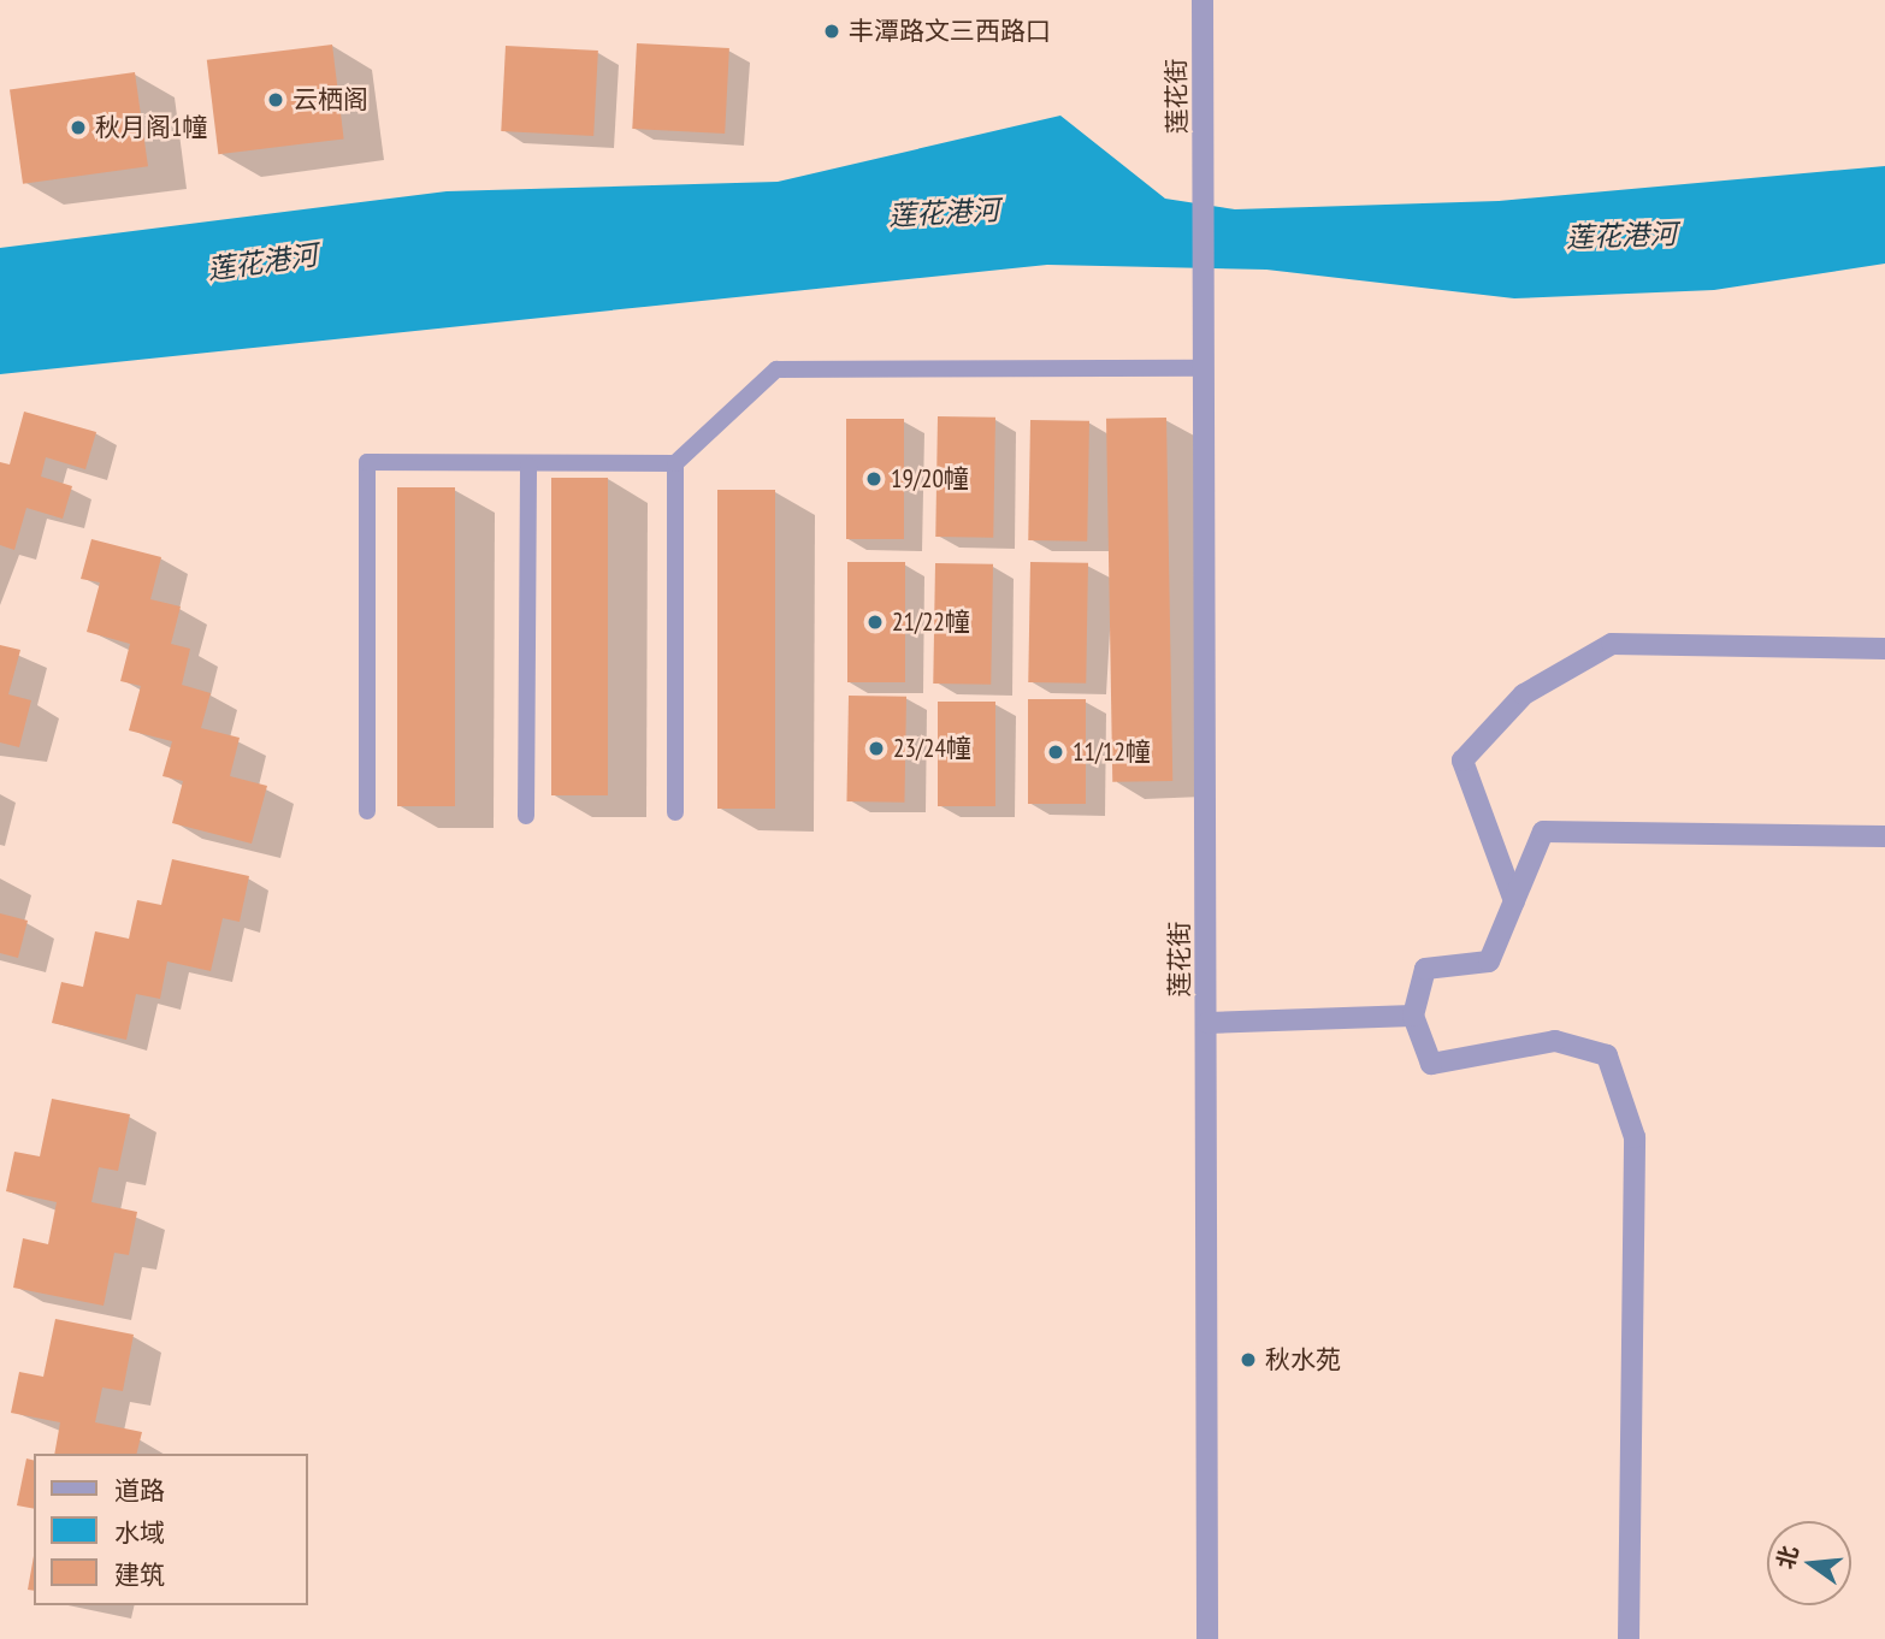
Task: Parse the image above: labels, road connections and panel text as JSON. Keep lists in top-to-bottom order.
{
  "streets": {
    "street": ["莲花街"]
  },
  "water": ["莲花港河"],
  "places": [
    "丰潭路文三西路口",
    "云栖阁",
    "秋月阁1幢",
    "19/20幢",
    "21/22幢",
    "23/24幢",
    "11/12幢",
    "秋水苑"
  ],
  "legend": ["道路", "水域", "建筑"],
  "north": "left"
}
